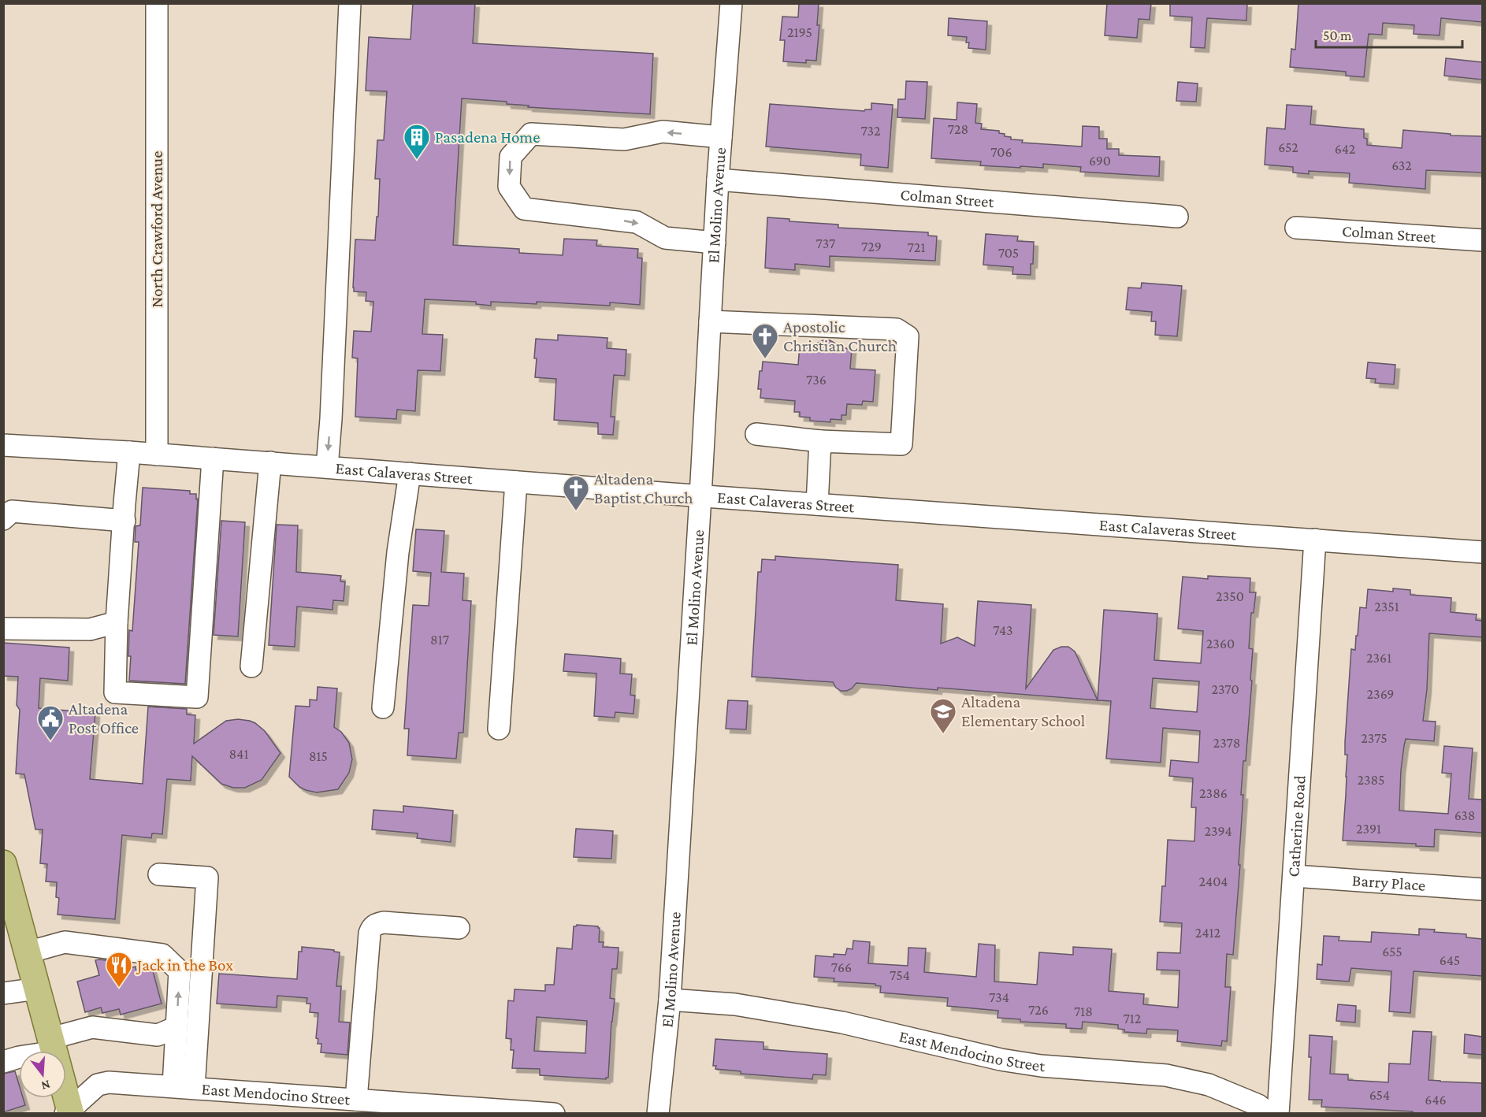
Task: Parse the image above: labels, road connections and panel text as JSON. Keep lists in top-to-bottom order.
{
  "streets": {
    "street": [
      "Colman Street",
      "El Molino Avenue",
      "North Crawford Avenue",
      "East Calaveras Street",
      "Catherine Road",
      "Barry Place",
      "East Mendocino Street"
    ]
  },
  "crossings": [
    ["Colman Street", "El Molino Avenue"],
    ["El Molino Avenue", "East Calaveras Street"],
    ["El Molino Avenue", "East Mendocino Street"],
    ["North Crawford Avenue", "East Calaveras Street"],
    ["East Calaveras Street", "Catherine Road"],
    ["Catherine Road", "Barry Place"]
  ],
  "places": {
    "building": ["Pasadena Home"],
    "church": ["Apostolic Christian Church", "Altadena Baptist Church"],
    "school or university": ["Altadena Elementary School"],
    "public building": ["Altadena Post Office"],
    "restaurant": ["Jack in the Box"]
  },
  "house_numbers": [
    "2195",
    "728",
    "732",
    "652",
    "642",
    "706",
    "690",
    "632",
    "737",
    "729",
    "721",
    "705",
    "736",
    "2350",
    "2351",
    "743",
    "817",
    "2360",
    "2361",
    "2370",
    "2369",
    "2375",
    "2378",
    "841",
    "815",
    "2385",
    "2386",
    "638",
    "2391",
    "2394",
    "2404",
    "2412",
    "655",
    "645",
    "766",
    "754",
    "734",
    "726",
    "718",
    "712",
    "654",
    "646"
  ],
  "scale_bar": "50 m",
  "north": "bottom"
}
